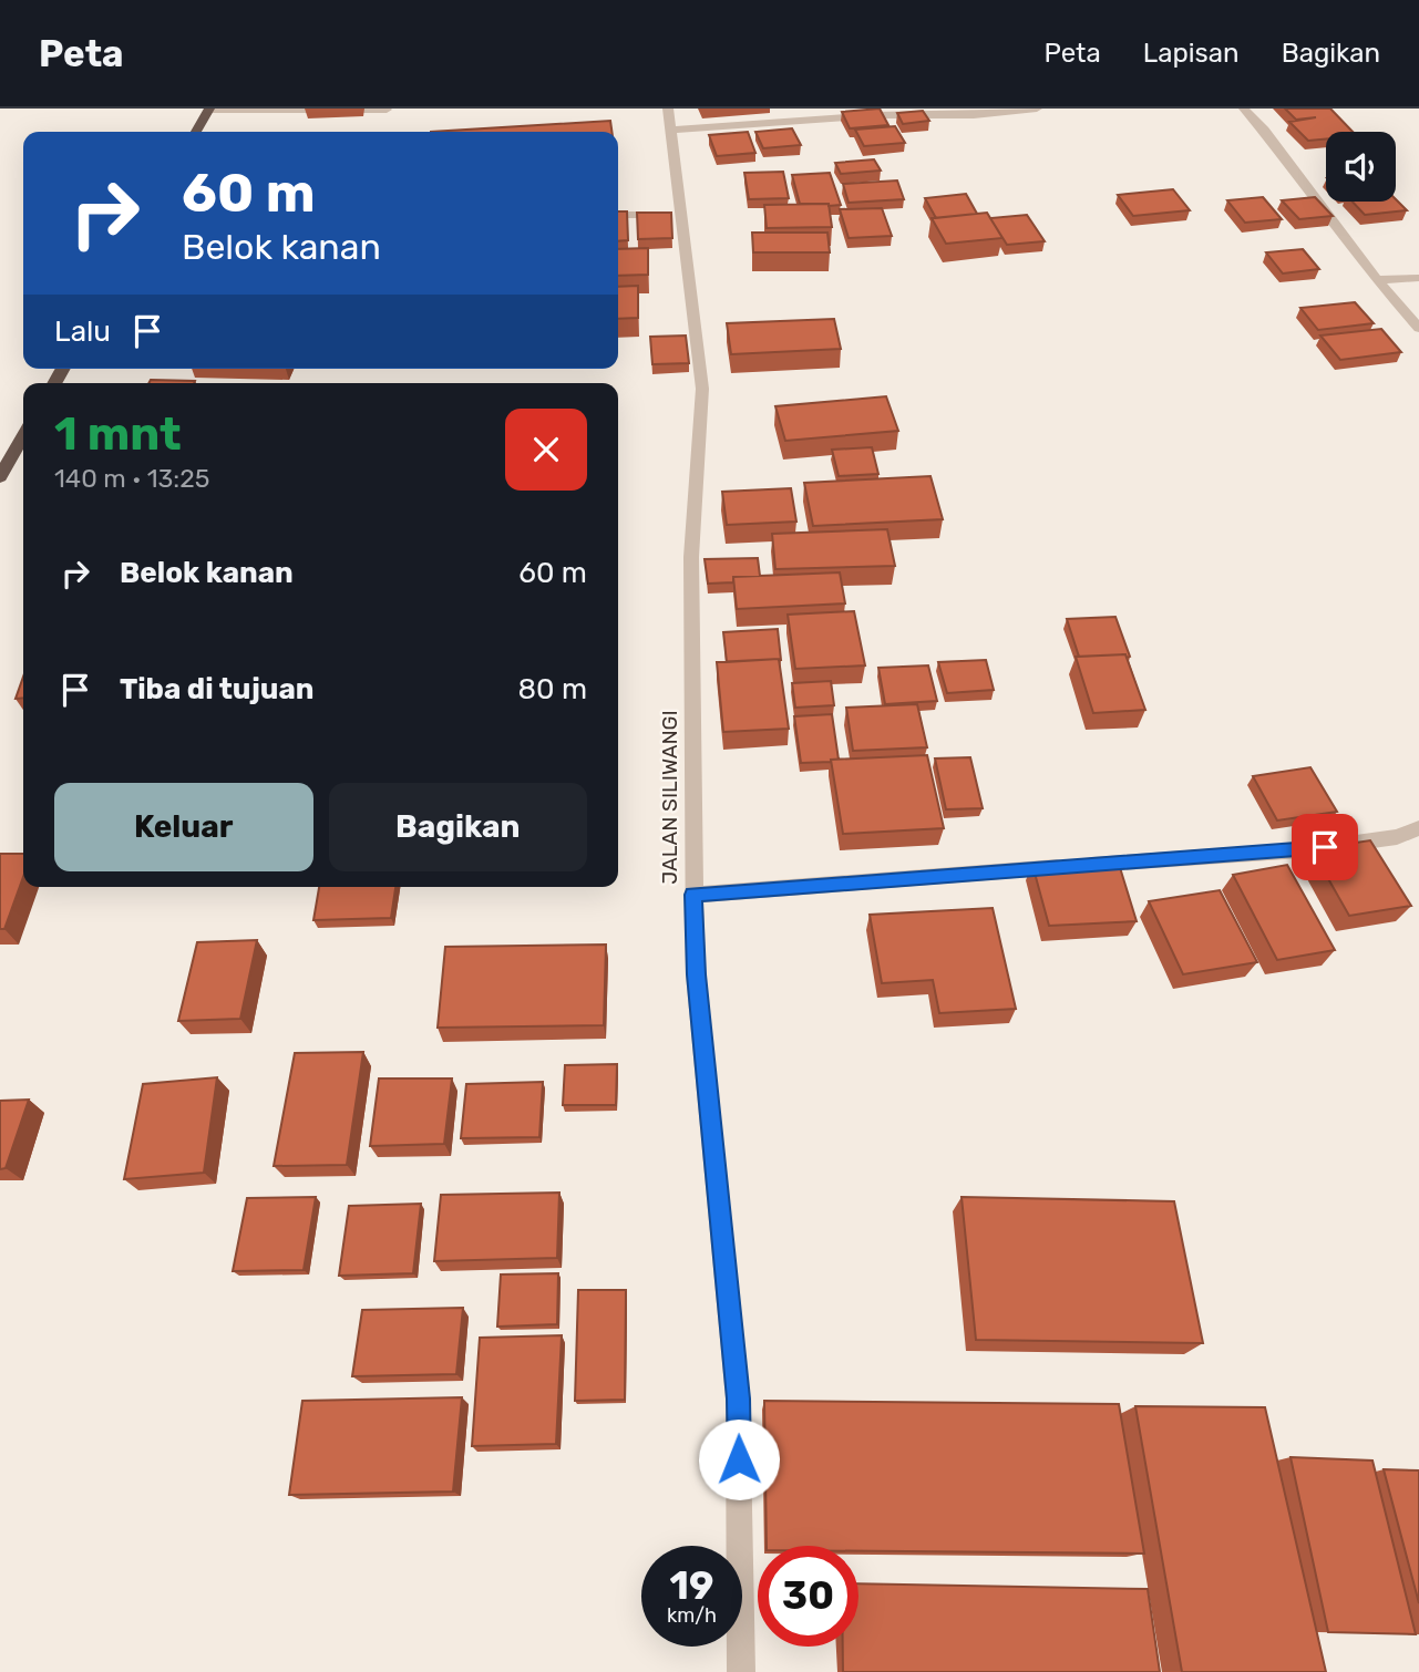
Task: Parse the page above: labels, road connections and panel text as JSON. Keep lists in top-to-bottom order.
{
  "streets": {
    "street": ["JALAN SILIWANGI"]
  },
  "page": {
    "header": "Peta",
    "nav": ["Peta", "Lapisan", "Bagikan"],
    "turn": ["60 m", "Belok kanan"],
    "then": "Lalu",
    "heading": ["1 mnt", "140 m · 13:25"],
    "list": [
      {
        "name": "Belok kanan",
        "value": "60 m"
      },
      {
        "name": "Tiba di tujuan",
        "value": "80 m"
      }
    ],
    "buttons": ["Keluar", "Bagikan"],
    "speed": "19 km/h",
    "limit": "30"
  }
}
